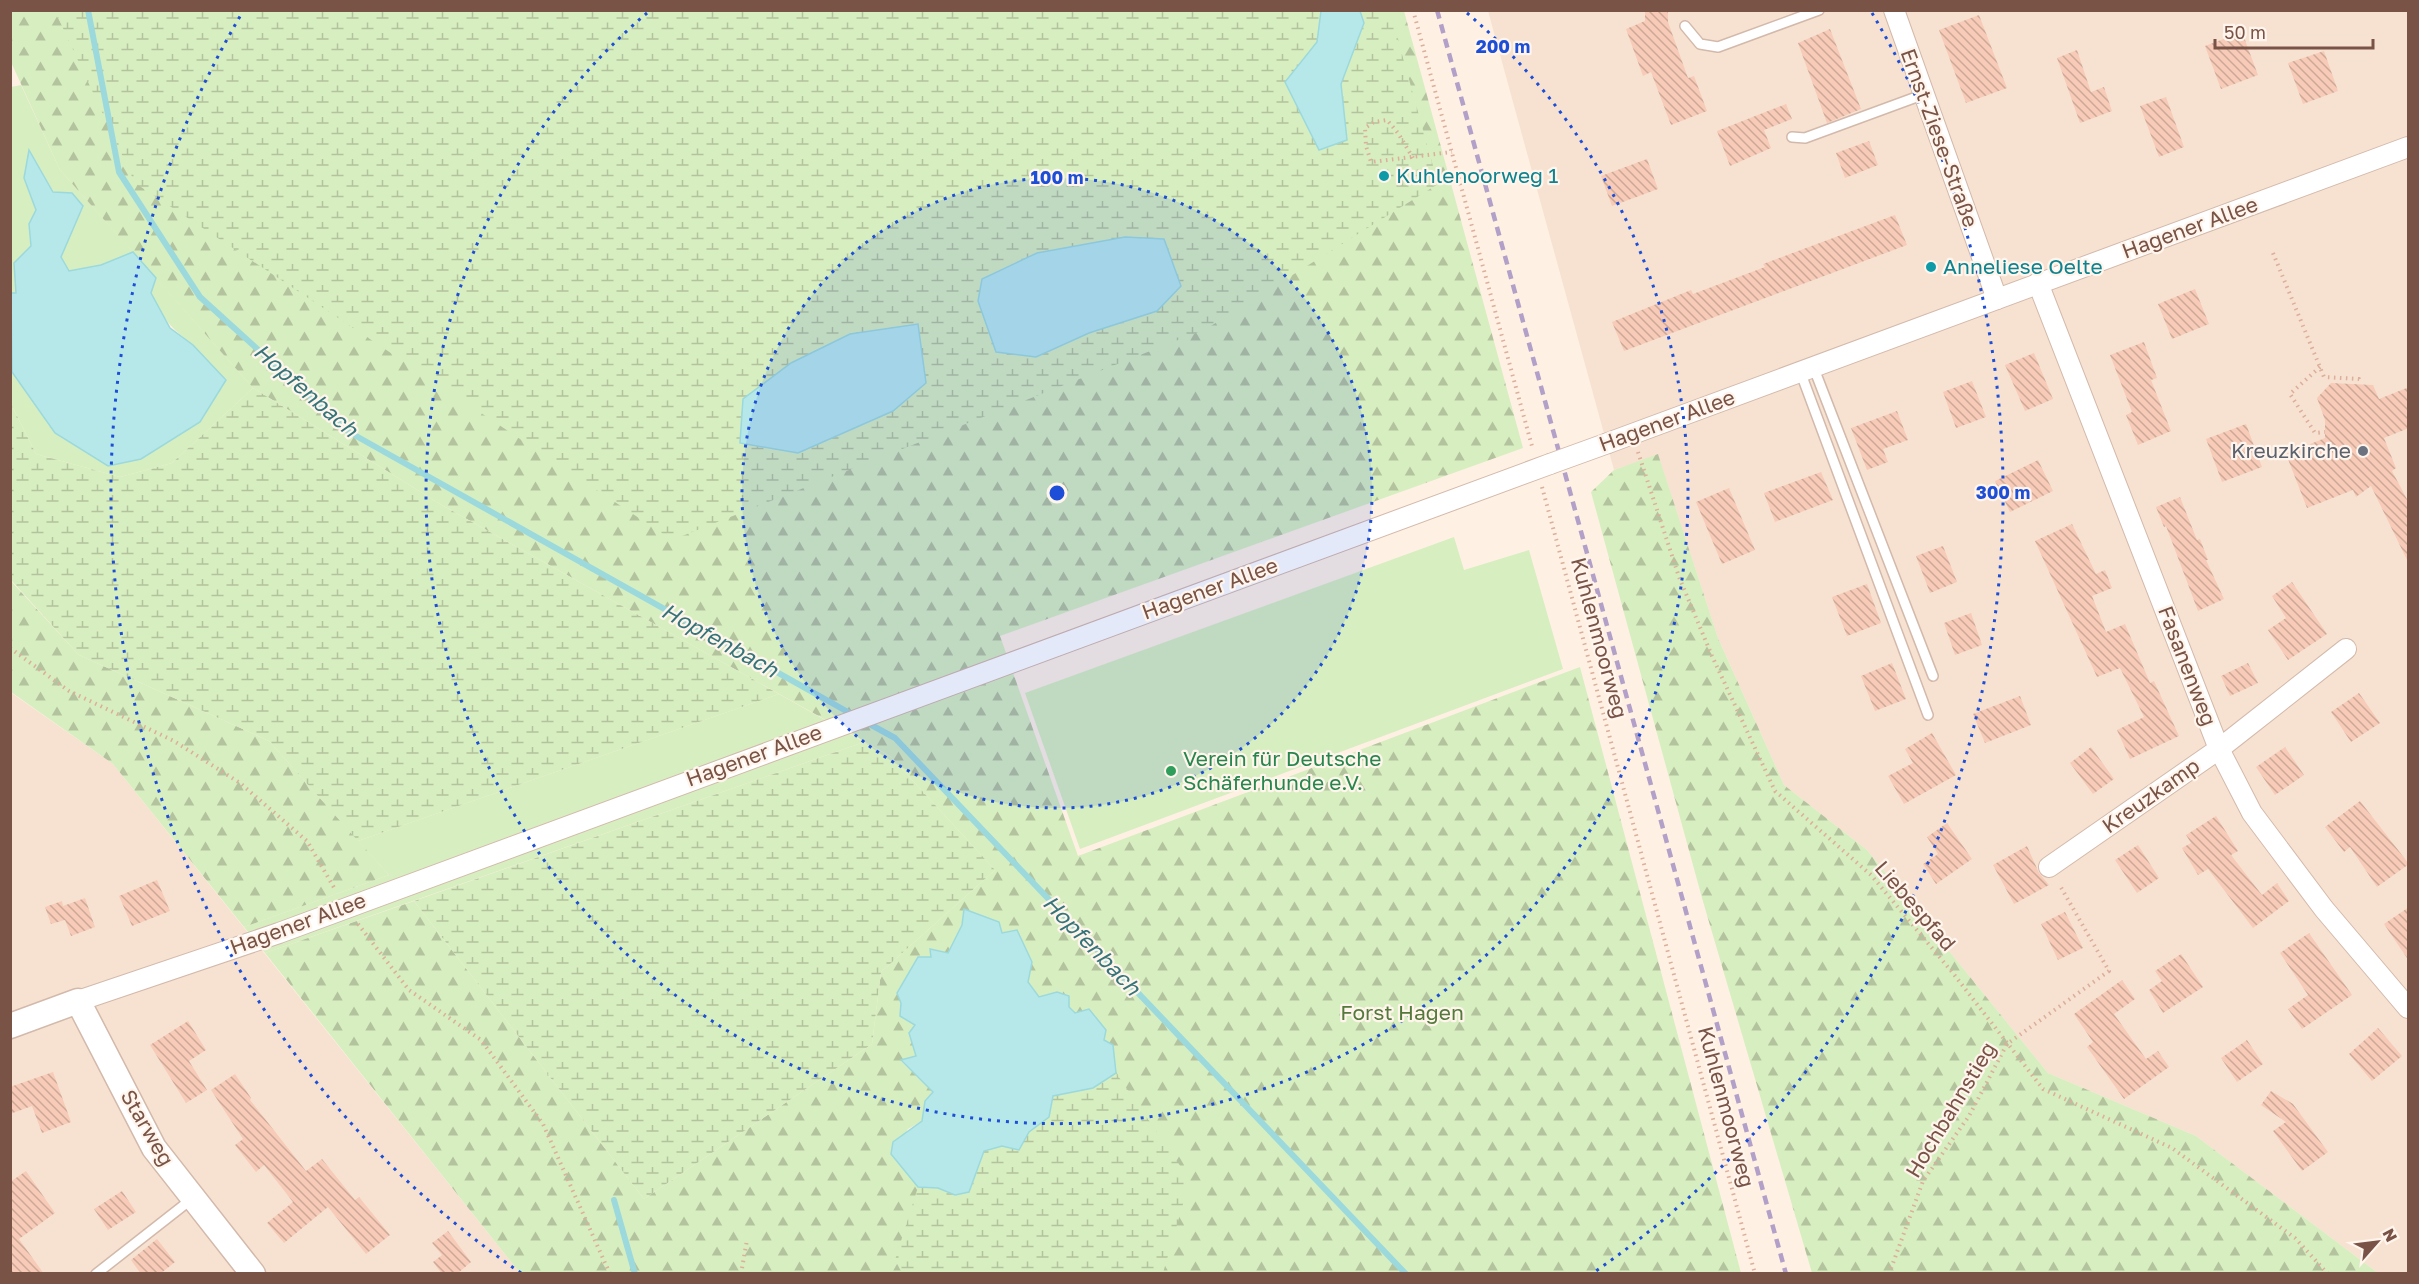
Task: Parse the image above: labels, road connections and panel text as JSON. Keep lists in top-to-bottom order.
{
  "streets": {
    "street": [
      "Ernst-Ziese-Straße",
      "Hagener Allee",
      "Fasanenweg",
      "Kreuzkamp",
      "Starweg"
    ],
    "path": ["Kuhlenmoorweg", "Liebespfad", "Hochbahnstieg"]
  },
  "crossings": [
    ["Ernst-Ziese-Straße", "Hagener Allee"],
    ["Hagener Allee", "Kuhlenmoorweg"],
    ["Hagener Allee", "Fasanenweg"],
    ["Hagener Allee", "Liebespfad"],
    ["Hagener Allee", "Starweg"],
    ["Fasanenweg", "Kreuzkamp"],
    ["Kreuzkamp", "Hochbahnstieg"],
    ["Liebespfad", "Hochbahnstieg"]
  ],
  "water": ["Hopfenbach"],
  "parks": ["Forst Hagen"],
  "places": [
    "Kuhlenoorweg 1",
    "Anneliese Oelte",
    "Kreuzkirche",
    "Verein für Deutsche Schäferhunde e.V."
  ],
  "scale_bar": "50 m",
  "north": "top right",
  "rings": ["200 m", "100 m", "300 m"]
}
